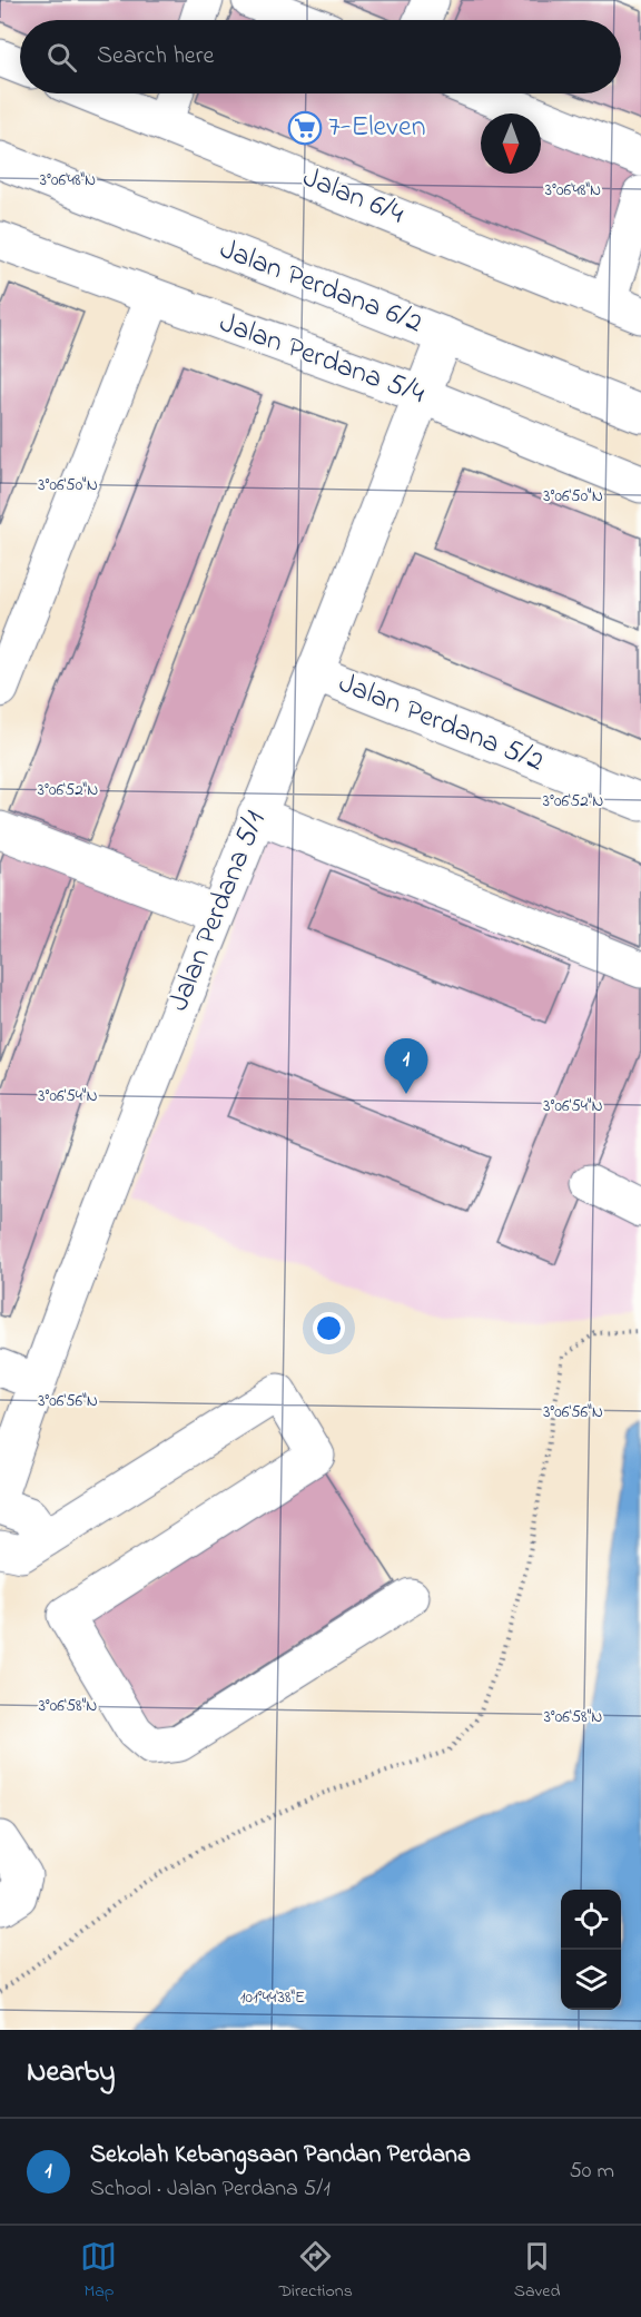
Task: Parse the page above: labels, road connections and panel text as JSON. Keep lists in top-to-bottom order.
{
  "streets": {
    "street": [
      "Jalan 6/4",
      "Jalan Perdana 6/2",
      "Jalan Perdana 5/4",
      "Jalan Perdana 5/2",
      "Jalan Perdana 5/1"
    ]
  },
  "crossings": [
    ["Jalan Perdana 6/2", "Jalan Perdana 5/1"],
    ["Jalan Perdana 5/4", "Jalan Perdana 5/1"],
    ["Jalan Perdana 5/2", "Jalan Perdana 5/1"]
  ],
  "places": {
    "supermarket": ["7-Eleven"]
  },
  "north": "bottom",
  "page": {
    "search": "Search here",
    "pins": "1",
    "heading": "Nearby",
    "list": [
      {
        "mark": "1",
        "name": "Sekolah Kebangsaan Pandan Perdana",
        "note": "School · Jalan Perdana 5/1",
        "value": "50 m"
      }
    ],
    "nav": ["Map", "Directions", "Saved"]
  },
  "coordinates": [
    "3°06'48\"N",
    "3°06'50\"N",
    "3°06'52\"N",
    "3°06'54\"N",
    "3°06'56\"N",
    "3°06'58\"N",
    "101°44'38\"E"
  ]
}
